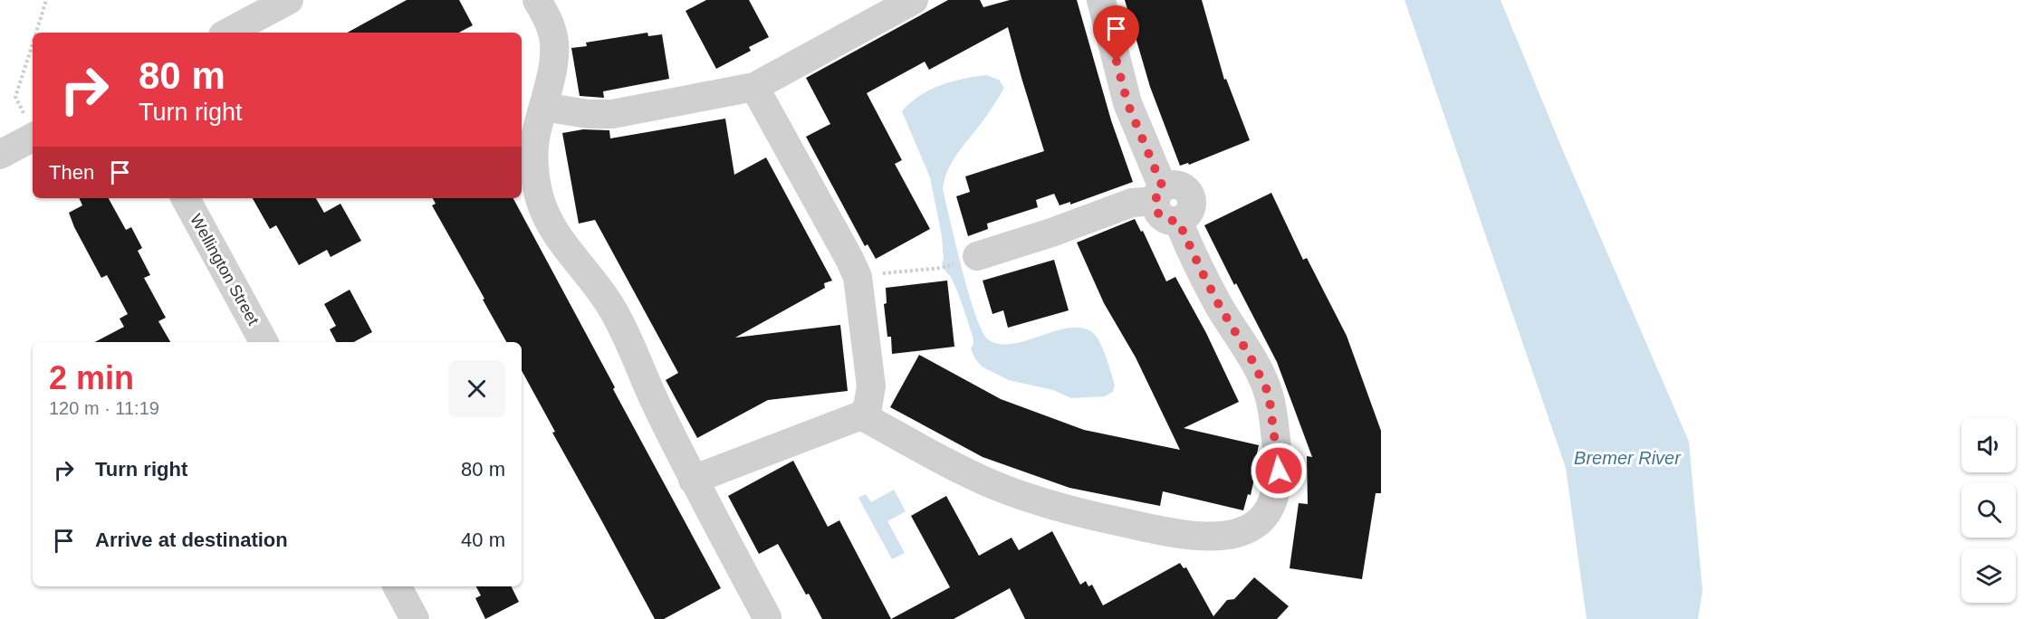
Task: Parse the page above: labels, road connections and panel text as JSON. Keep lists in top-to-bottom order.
{
  "streets": {
    "street": ["Wellington Street"]
  },
  "water": ["Bremer River"],
  "page": {
    "turn": ["80 m", "Turn right"],
    "then": "Then",
    "heading": ["2 min", "120 m · 11:19"],
    "list": [
      {
        "name": "Turn right",
        "value": "80 m"
      },
      {
        "name": "Arrive at destination",
        "value": "40 m"
      }
    ]
  }
}
